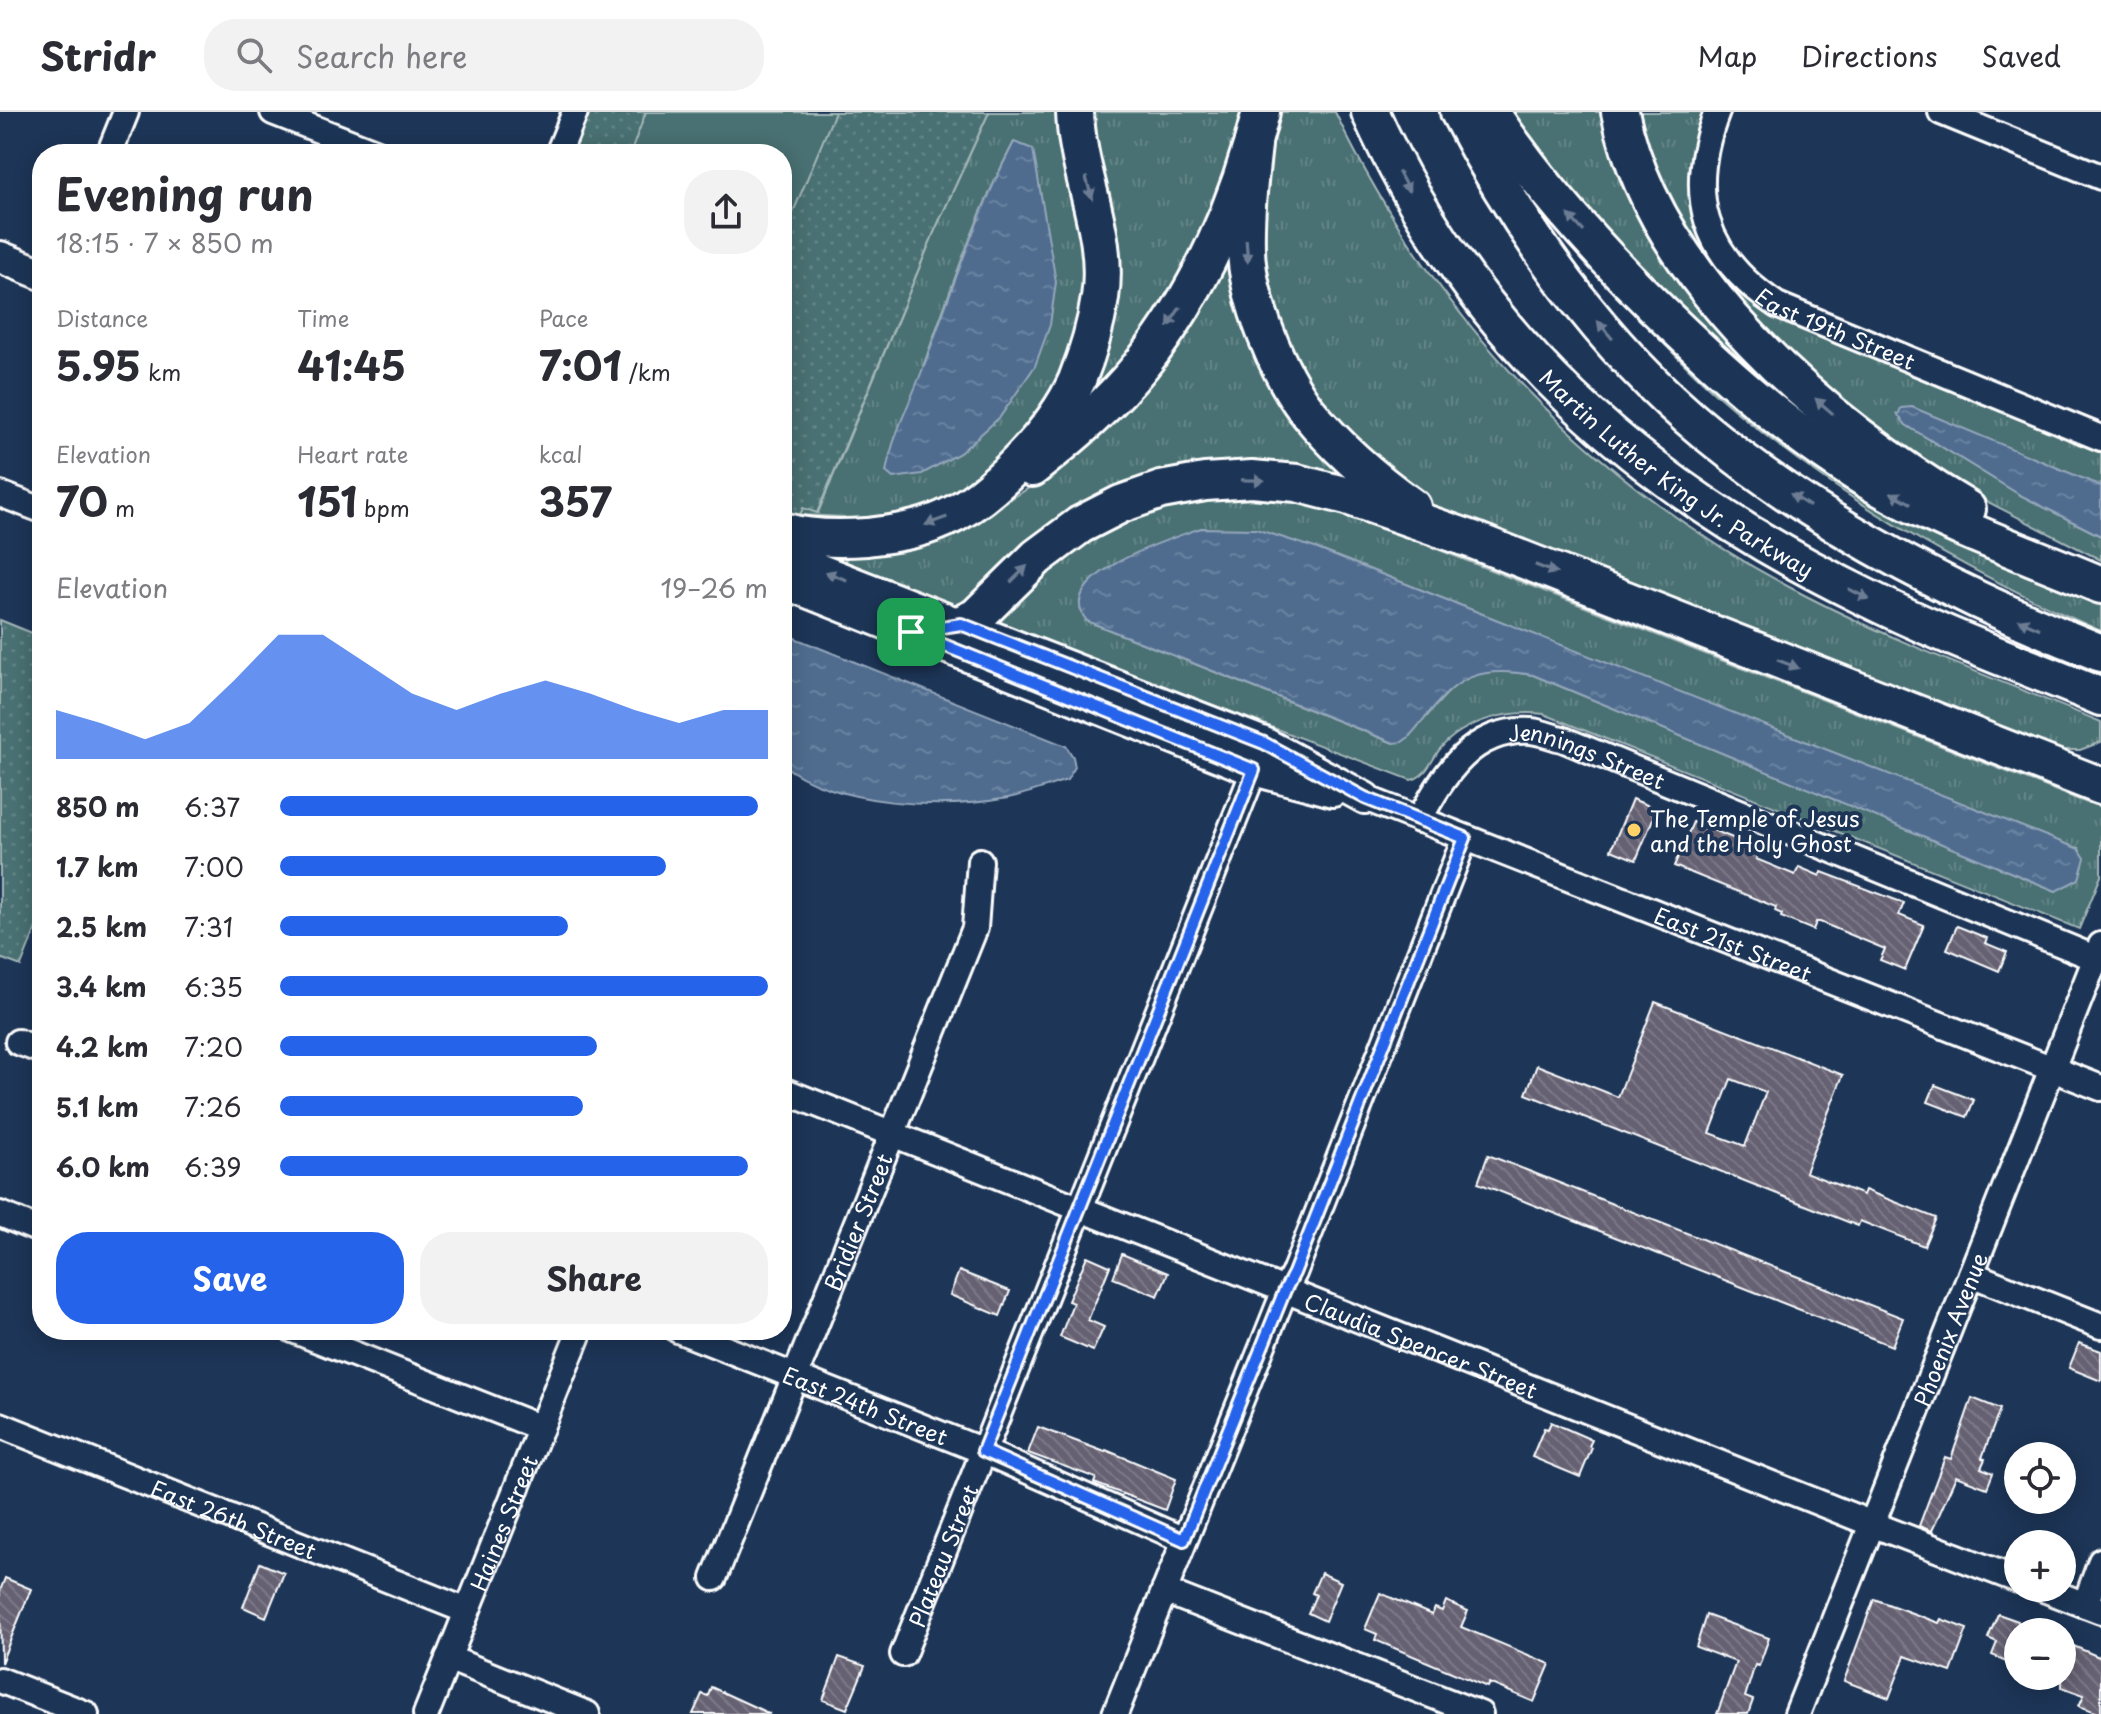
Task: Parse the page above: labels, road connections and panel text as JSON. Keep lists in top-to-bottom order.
{
  "streets": {
    "highway": ["Martin Luther King Jr. Parkway"],
    "main road": ["East 21st Street"],
    "street": [
      "East 19th Street",
      "Jennings Street",
      "Bridier Street",
      "Phoenix Avenue",
      "Claudia Spencer Street",
      "East 24th Street",
      "East 26th Street",
      "Haines Street",
      "Plateau Street"
    ]
  },
  "crossings": [
    ["Jennings Street", "East 21st Street"],
    ["Jennings Street", "Phoenix Avenue"],
    ["East 21st Street", "Phoenix Avenue"],
    ["East 21st Street", "Plateau Street"],
    ["Bridier Street", "Claudia Spencer Street"],
    ["Bridier Street", "East 24th Street"],
    ["Phoenix Avenue", "Claudia Spencer Street"],
    ["Claudia Spencer Street", "Plateau Street"],
    ["East 24th Street", "Plateau Street"],
    ["East 26th Street", "Haines Street"]
  ],
  "places": ["The Temple of Jesus and the Holy Ghost"],
  "page": {
    "header": "Stridr",
    "search": "Search here",
    "nav": ["Map", "Directions", "Saved"],
    "heading": ["Evening run", "18:15 · 7 × 850 m"],
    "stats": [
      ["Distance", "5.95 km"],
      ["Time", "41:45"],
      ["Pace", "7:01 /km"],
      ["Elevation", "70 m"],
      ["Heart rate", "151 bpm"],
      ["kcal", "357"]
    ],
    "chart": ["Elevation", "19–26 m"],
    "list": [
      {
        "name": "850 m",
        "note": "6:37"
      },
      {
        "name": "1.7 km",
        "note": "7:00"
      },
      {
        "name": "2.5 km",
        "note": "7:31"
      },
      {
        "name": "3.4 km",
        "note": "6:35"
      },
      {
        "name": "4.2 km",
        "note": "7:20"
      },
      {
        "name": "5.1 km",
        "note": "7:26"
      },
      {
        "name": "6.0 km",
        "note": "6:39"
      }
    ],
    "buttons": ["Save", "Share"],
    "map_buttons": ["+", "−"]
  }
}
